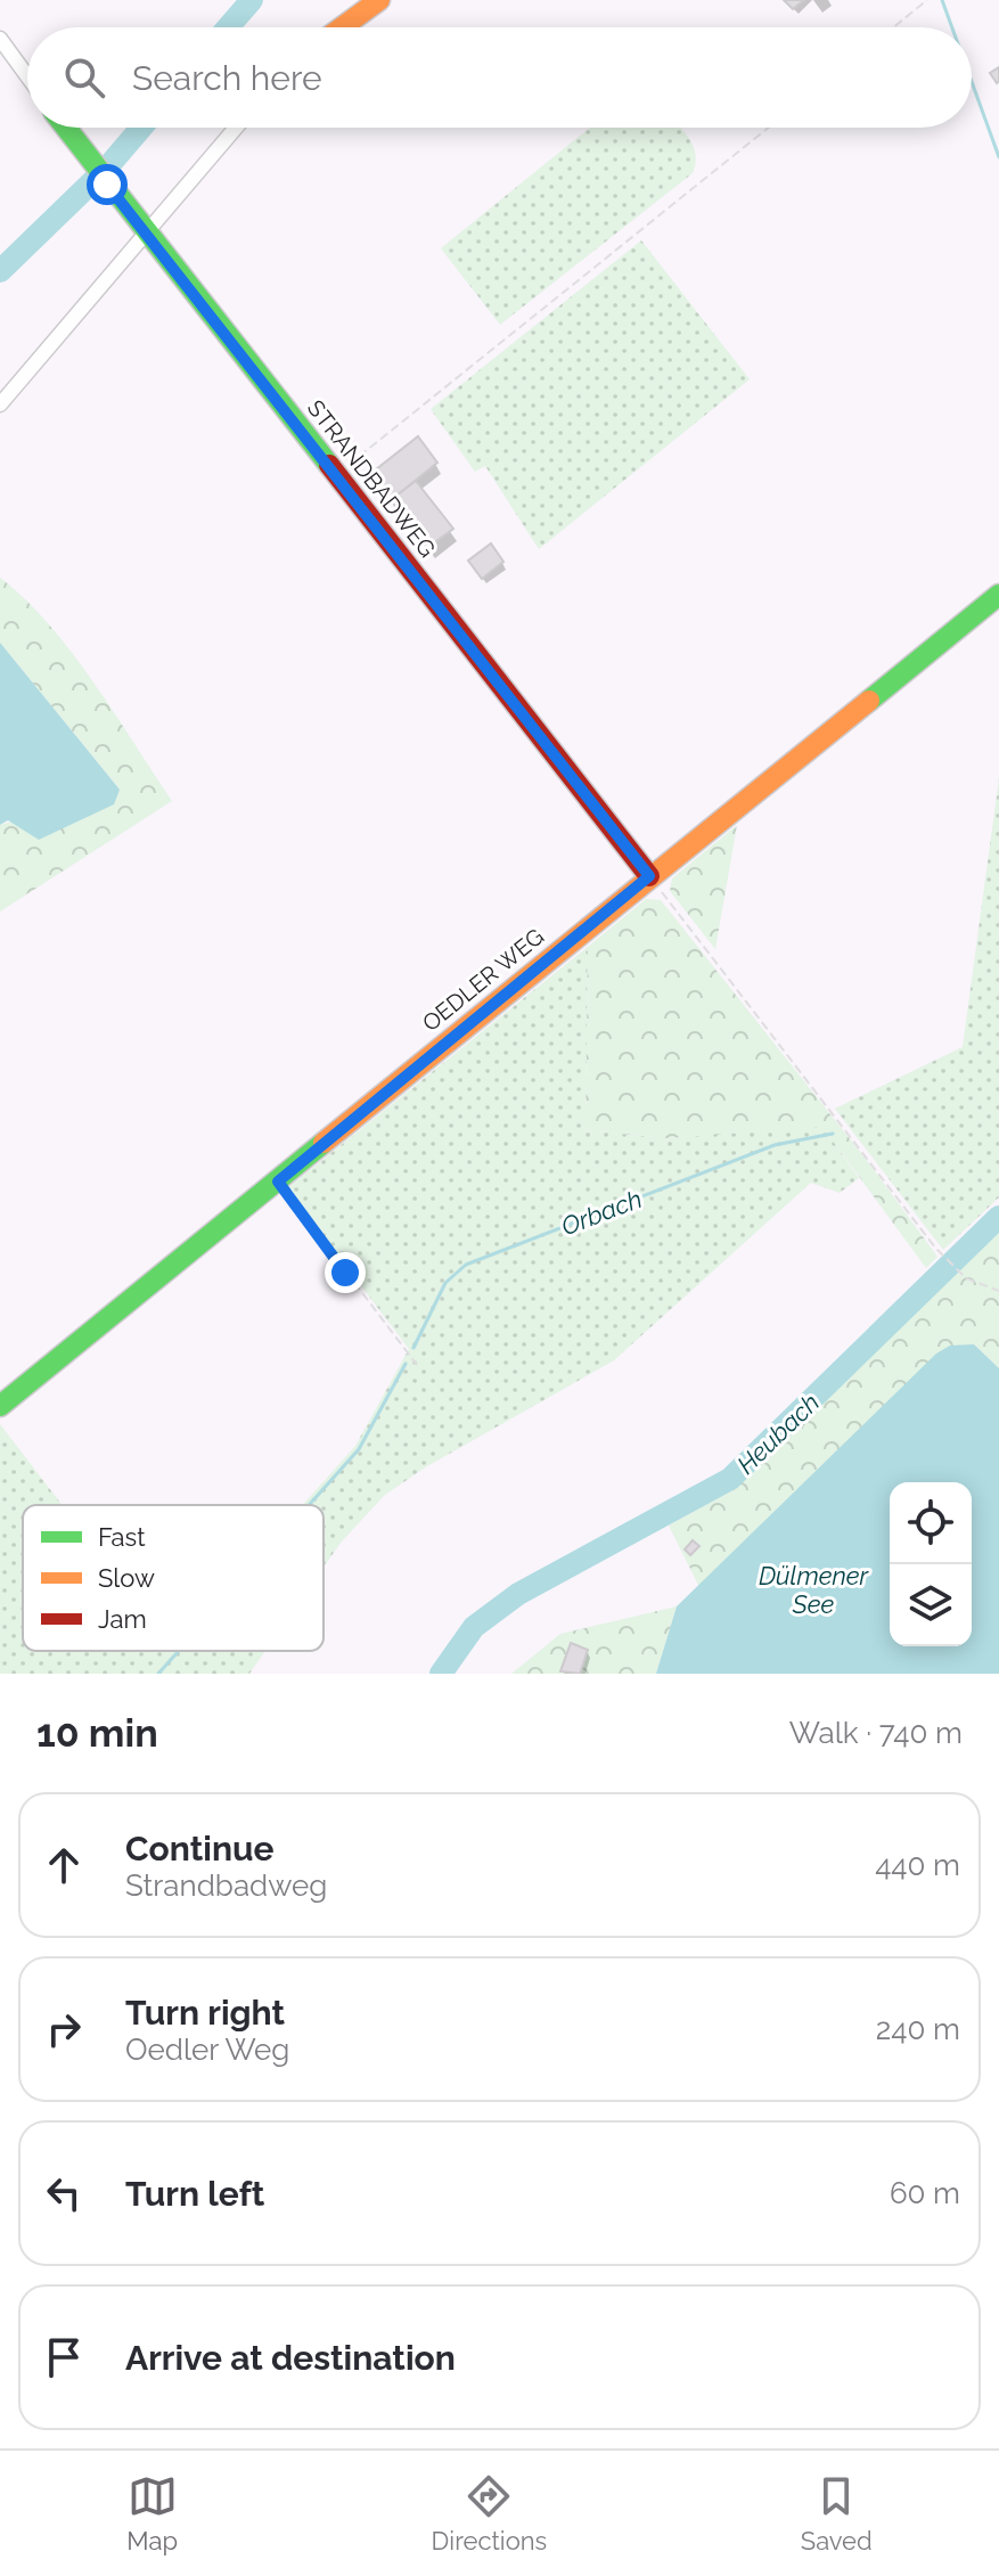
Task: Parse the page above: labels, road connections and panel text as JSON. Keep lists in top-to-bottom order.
{
  "streets": {
    "street": ["STRANDBADWEG", "OEDLER WEG"]
  },
  "crossings": [
    ["STRANDBADWEG", "OEDLER WEG"]
  ],
  "water": ["Orbach", "Heubach", "Dülmener See"],
  "legend": ["Fast", "Slow", "Jam"],
  "page": {
    "search": "Search here",
    "heading": ["10 min", "Walk · 740 m"],
    "list": [
      ["Continue", "Strandbadweg", "440 m"],
      ["Turn right", "Oedler Weg", "240 m"],
      ["Turn left", "60 m"],
      "Arrive at destination"
    ],
    "nav": ["Map", "Directions", "Saved"]
  }
}
